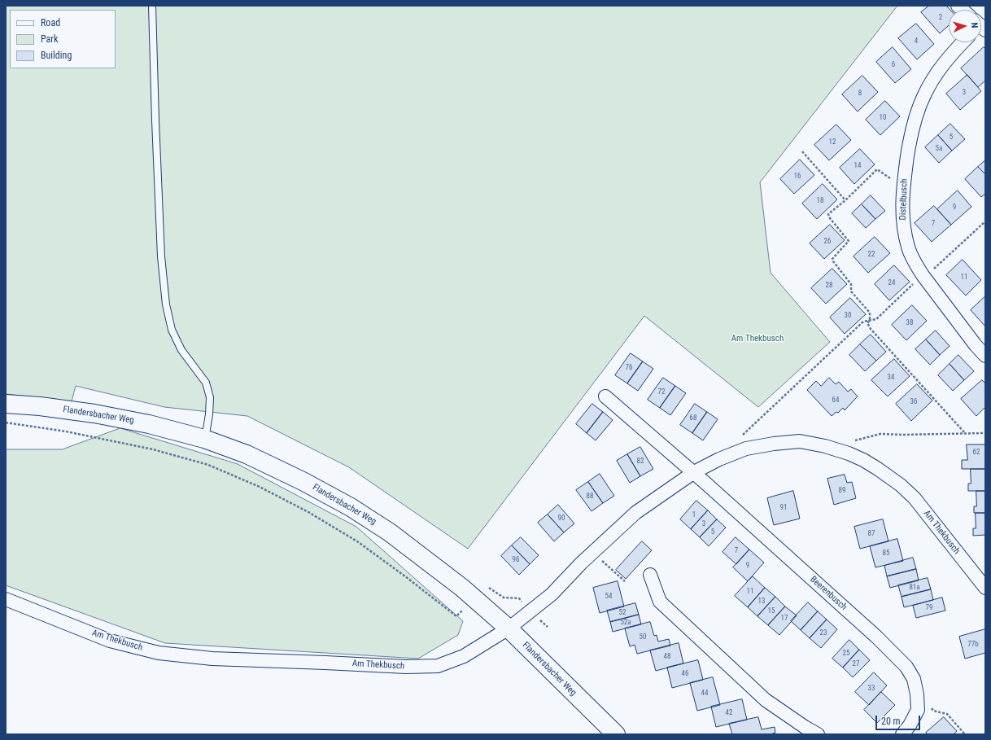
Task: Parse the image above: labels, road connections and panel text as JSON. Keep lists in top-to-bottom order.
{
  "streets": {
    "main road": ["Flandersbacher Weg"],
    "street": ["Distelbusch", "Am Thekbusch", "Beerenbusch"]
  },
  "crossings": [
    ["Flandersbacher Weg", "Am Thekbusch"],
    ["Am Thekbusch", "Beerenbusch"]
  ],
  "parks": ["Am Thekbusch"],
  "house_numbers": [
    "2",
    "4",
    "6",
    "3",
    "8",
    "10",
    "5",
    "12",
    "5a",
    "14",
    "16",
    "18",
    "9",
    "7",
    "26",
    "22",
    "11",
    "24",
    "28",
    "30",
    "38",
    "76",
    "34",
    "72",
    "64",
    "36",
    "68",
    "62",
    "82",
    "89",
    "88",
    "91",
    "1",
    "90",
    "3",
    "5",
    "87",
    "7",
    "85",
    "96",
    "9",
    "81a",
    "11",
    "54",
    "13",
    "79",
    "15",
    "52",
    "17",
    "52a",
    "23",
    "50",
    "77b",
    "25",
    "48",
    "27",
    "46",
    "33",
    "44",
    "42"
  ],
  "legend": ["Road", "Park", "Building"],
  "scale_bar": "20 m",
  "north": "right"
}
